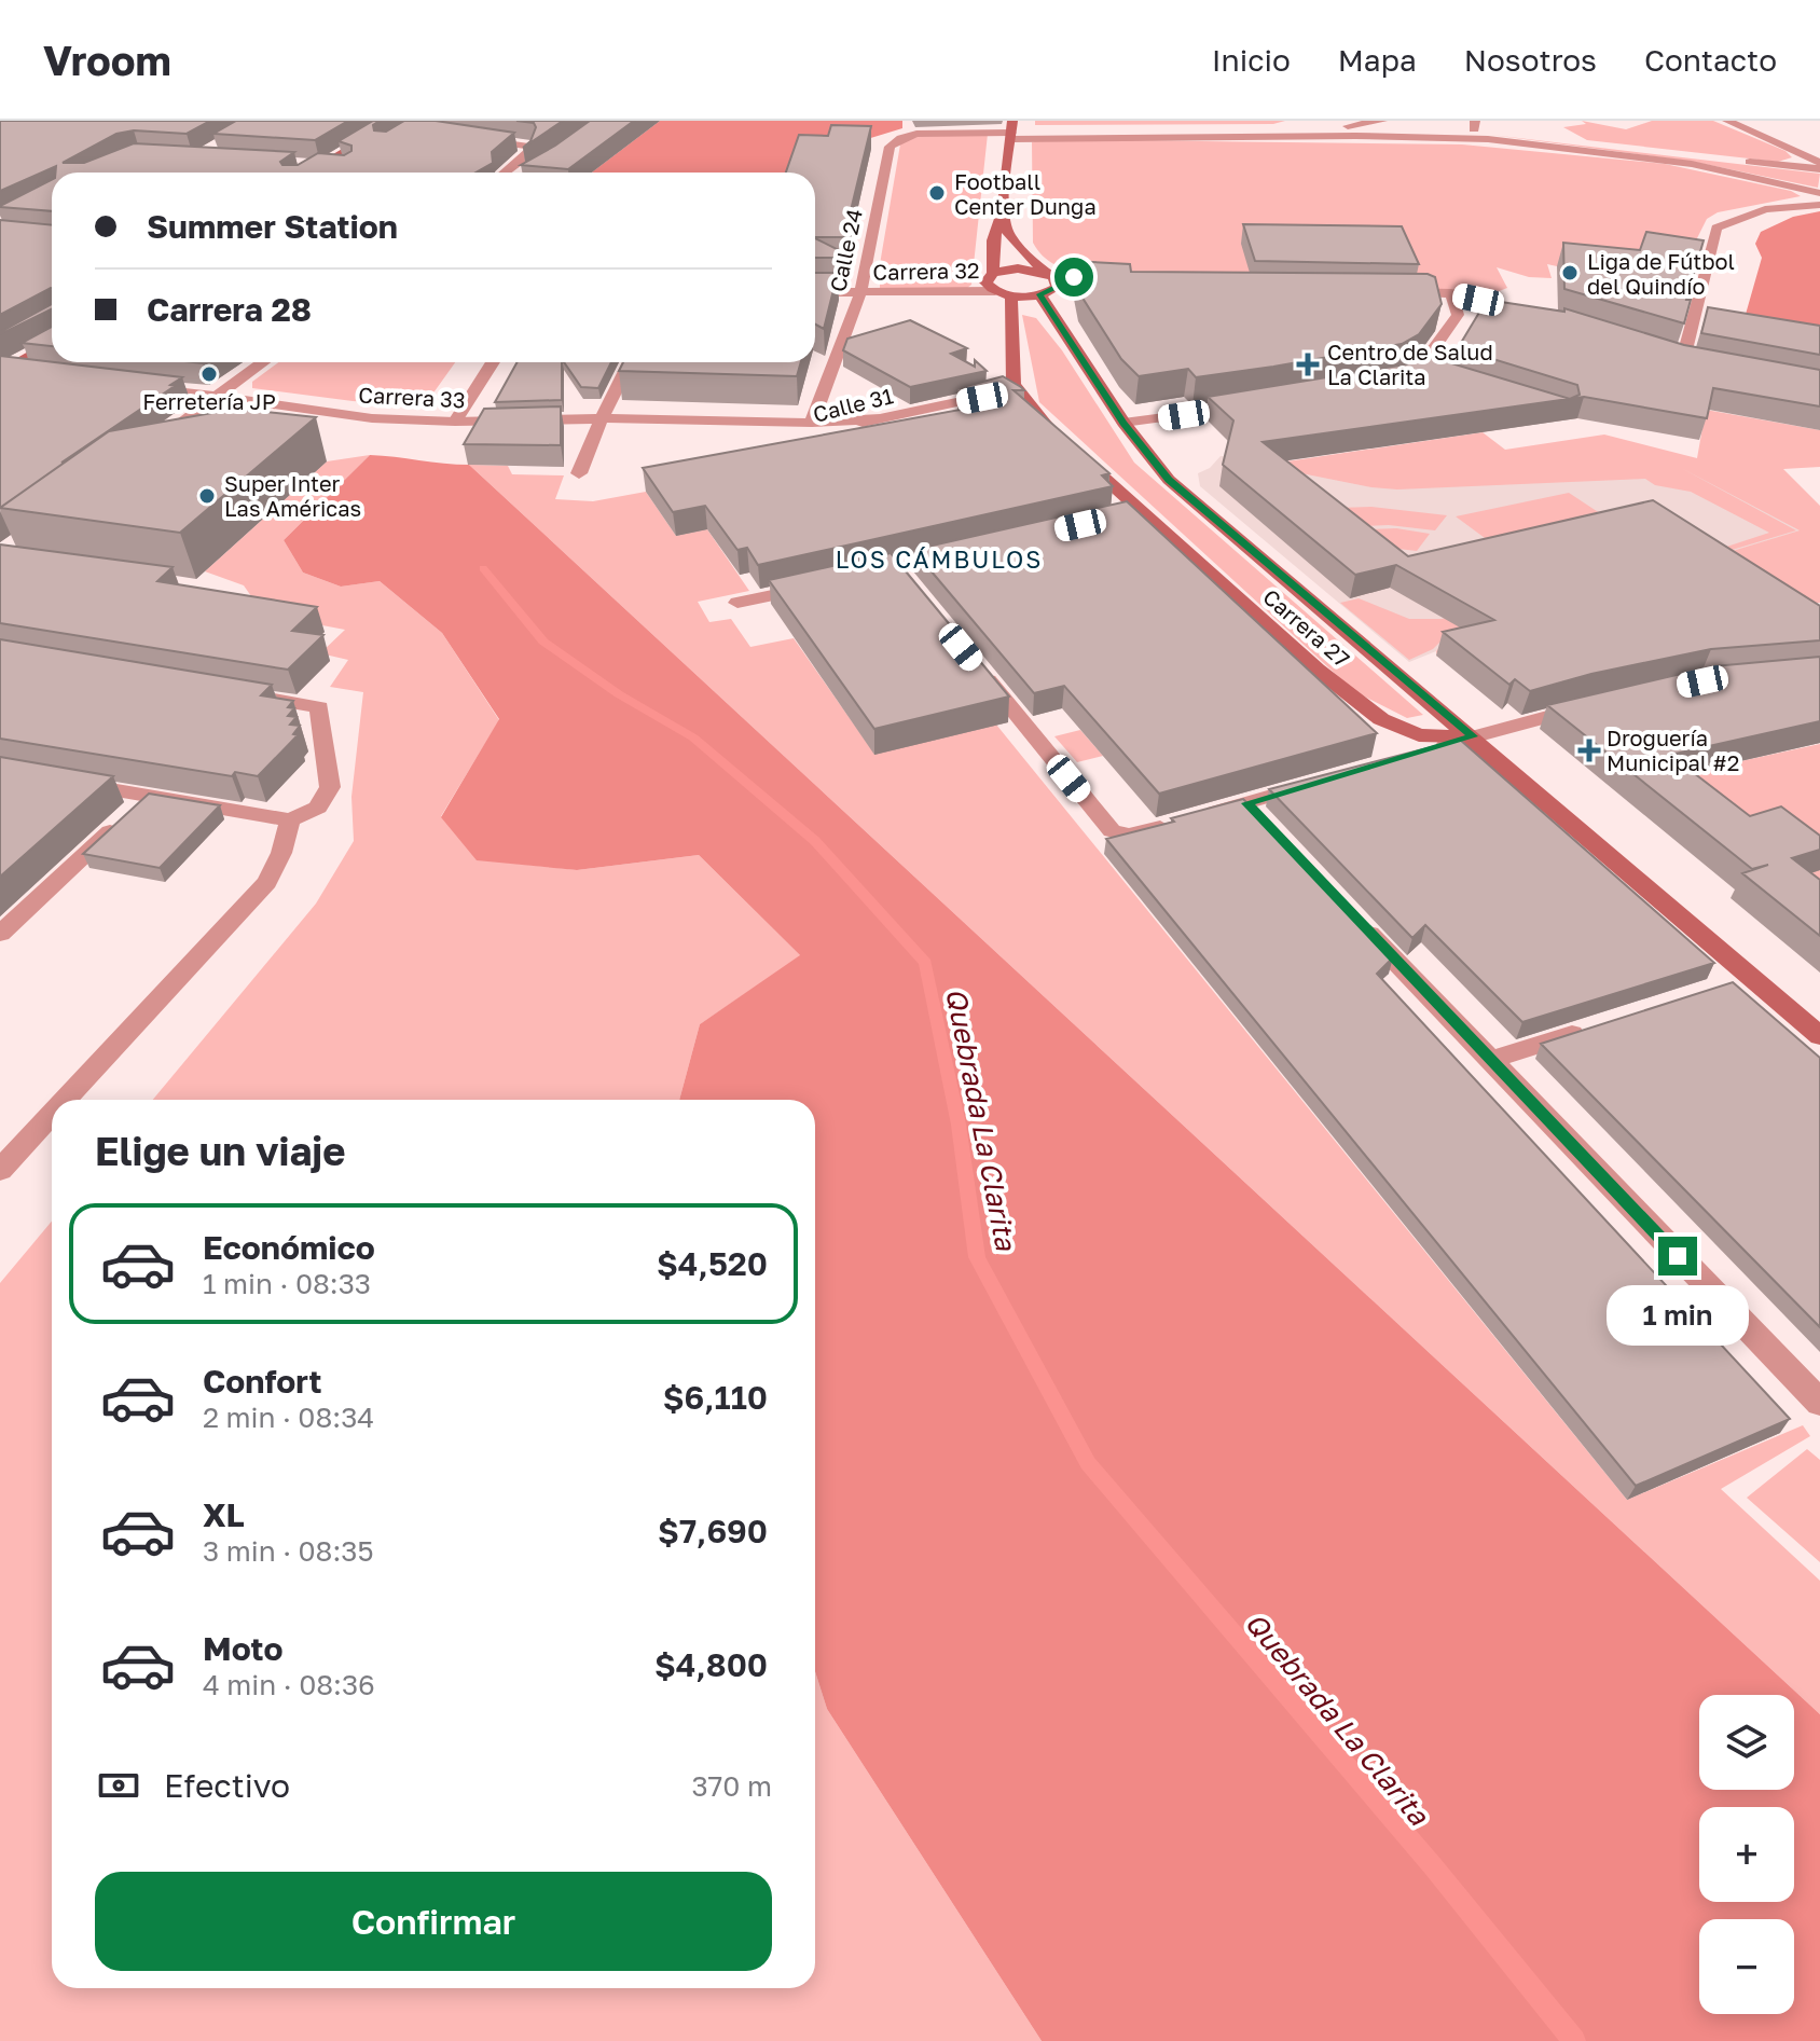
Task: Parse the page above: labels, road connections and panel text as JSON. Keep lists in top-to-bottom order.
{
  "streets": {
    "street": [
      "Calle 24",
      "Carrera 32",
      "Carrera 33",
      "Calle 31",
      "Carrera 27"
    ]
  },
  "crossings": [
    ["Calle 24", "Carrera 32"],
    ["Calle 24", "Carrera 33"],
    ["Carrera 33", "Calle 31"],
    ["Calle 31", "Carrera 27"]
  ],
  "districts": ["LOS CÁMBULOS"],
  "water": ["Quebrada La Clarita"],
  "places": {
    "other": [
      "Football Center Dunga",
      "Liga de Fútbol del Quindío",
      "Ferretería JP",
      "Super Inter Las Américas"
    ],
    "health": ["Centro de Salud La Clarita", "Droguería Municipal #2"]
  },
  "page": {
    "header": "Vroom",
    "nav": [
      "Inicio",
      "Mapa",
      "Nosotros",
      "Contacto"
    ],
    "banner": ["Summer Station", "Carrera 28"],
    "heading": "Elige un viaje",
    "list": [
      {
        "name": "Económico",
        "note": "1 min · 08:33",
        "value": "$4,520"
      },
      {
        "name": "Confort",
        "note": "2 min · 08:34",
        "value": "$6,110"
      },
      {
        "name": "XL",
        "note": "3 min · 08:35",
        "value": "$7,690"
      },
      {
        "name": "Moto",
        "note": "4 min · 08:36",
        "value": "$4,800"
      }
    ],
    "bubble": "1 min",
    "map_buttons": ["+", "−"],
    "pay": ["Efectivo", "370 m"],
    "buttons": "Confirmar"
  }
}
